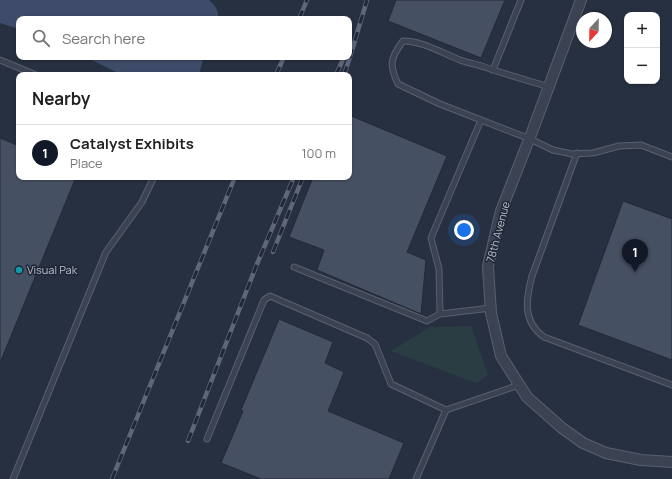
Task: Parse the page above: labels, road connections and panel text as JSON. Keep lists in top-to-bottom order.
{
  "streets": {
    "street": ["78th Avenue"]
  },
  "places": ["Visual Pak"],
  "north": "bottom",
  "page": {
    "map_buttons": ["+", "−"],
    "search": "Search here",
    "heading": "Nearby",
    "list": [
      {
        "mark": "1",
        "name": "Catalyst Exhibits",
        "note": "Place",
        "value": "100 m"
      }
    ],
    "pins": "1"
  }
}
